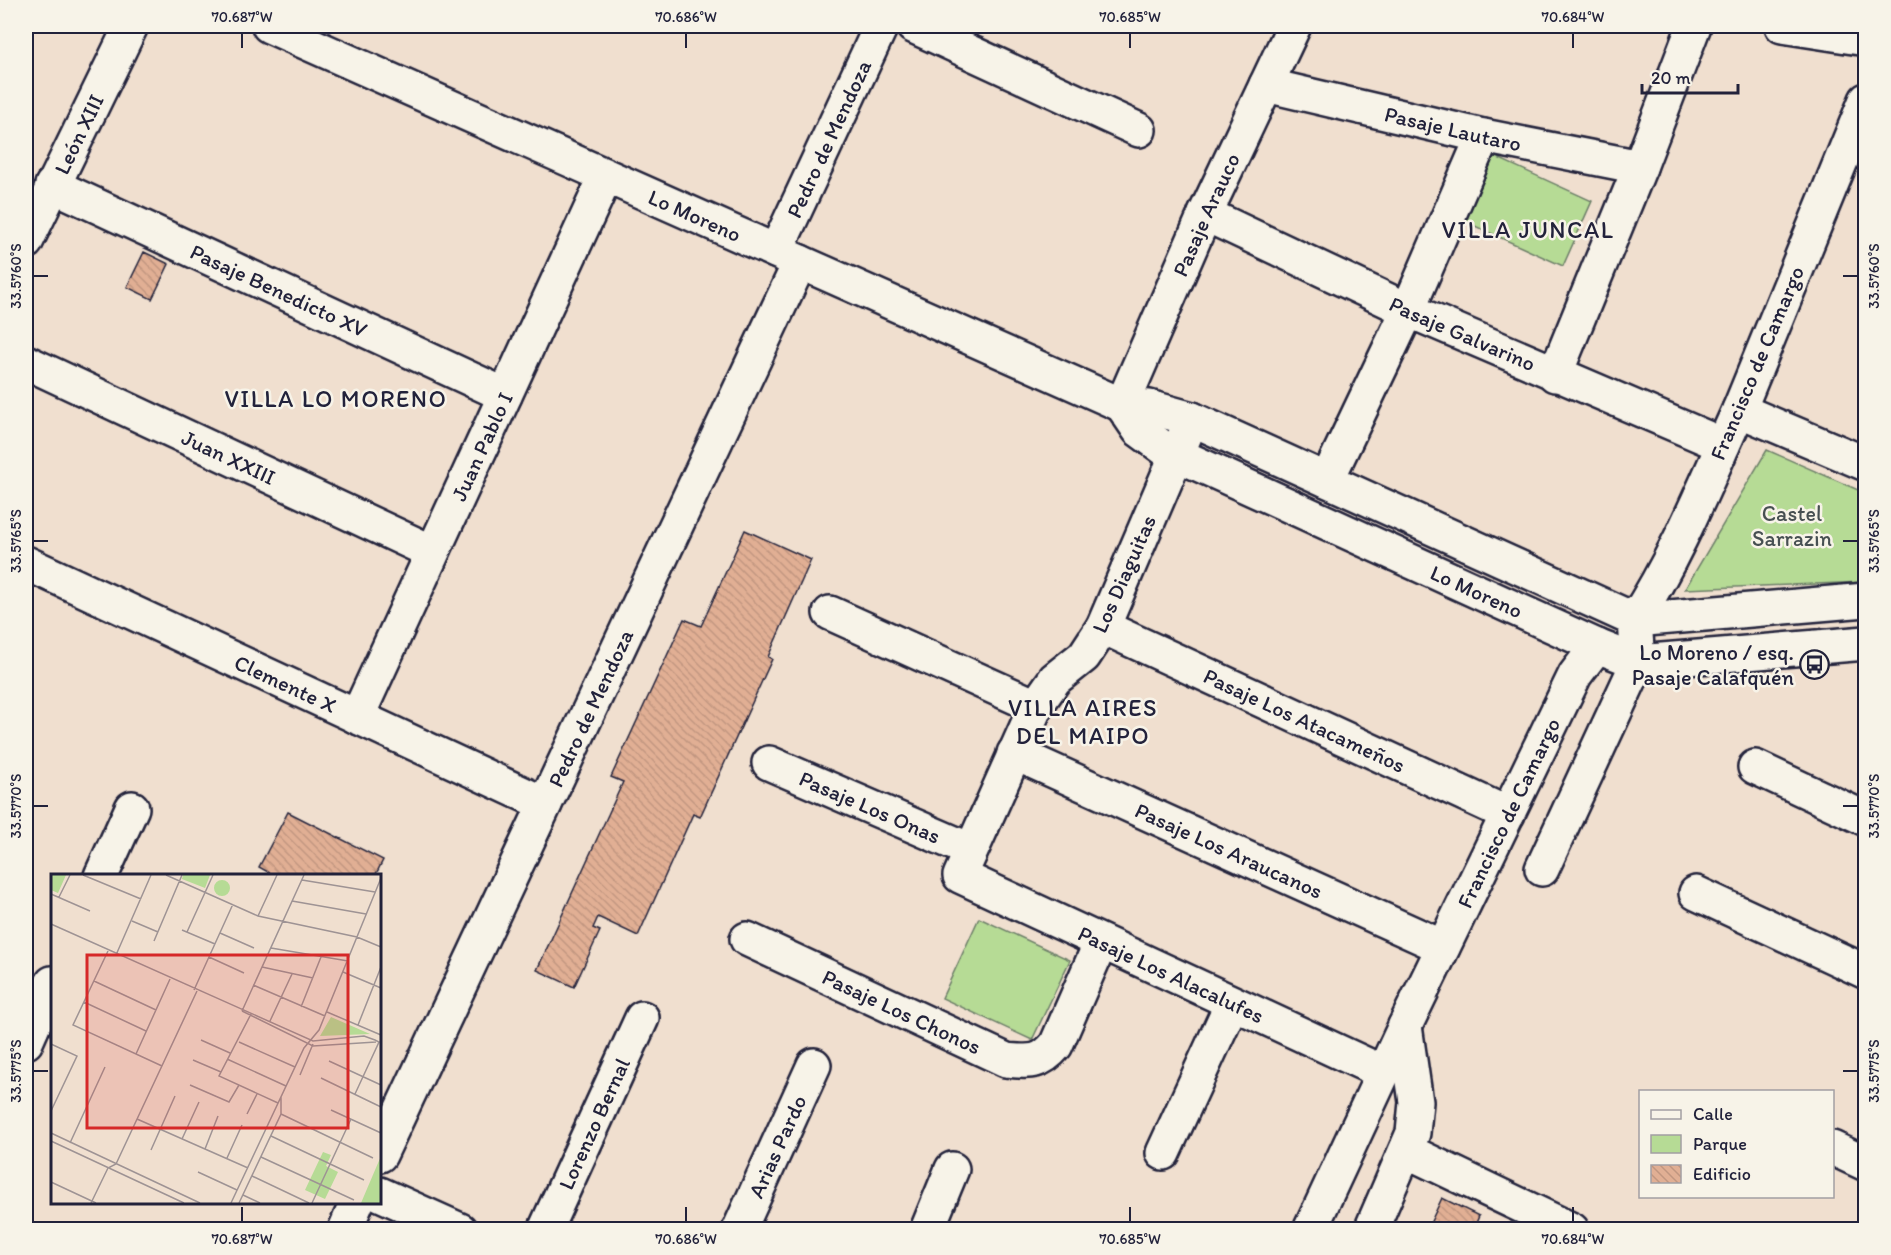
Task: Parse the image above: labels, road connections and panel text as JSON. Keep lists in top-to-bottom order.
{
  "streets": {
    "street": [
      "Pasaje Lautaro",
      "León XIII",
      "Pedro de Mendoza",
      "Pasaje Arauco",
      "Lo Moreno",
      "Pasaje Benedicto XV",
      "Pasaje Galvarino",
      "Francisco de Camargo",
      "Juan Pablo I",
      "Juan XXIII",
      "Los Diaguitas",
      "Clemente X",
      "Pasaje Los Atacameños",
      "Pasaje Los Onas",
      "Pasaje Los Araucanos",
      "Pasaje Los Alacalufes",
      "Pasaje Los Chonos",
      "Lorenzo Bernal",
      "Arias Pardo"
    ]
  },
  "crossings": [
    ["Pasaje Lautaro", "Pasaje Arauco"],
    ["León XIII", "Pasaje Benedicto XV"],
    ["Pedro de Mendoza", "Lo Moreno"],
    ["Pedro de Mendoza", "Clemente X"],
    ["Pasaje Arauco", "Lo Moreno"],
    ["Pasaje Arauco", "Pasaje Galvarino"],
    ["Lo Moreno", "Francisco de Camargo"],
    ["Lo Moreno", "Juan Pablo I"],
    ["Lo Moreno", "Los Diaguitas"],
    ["Pasaje Benedicto XV", "Juan Pablo I"],
    ["Pasaje Galvarino", "Francisco de Camargo"],
    ["Francisco de Camargo", "Pasaje Los Atacameños"],
    ["Francisco de Camargo", "Pasaje Los Araucanos"],
    ["Francisco de Camargo", "Pasaje Los Alacalufes"],
    ["Juan Pablo I", "Juan XXIII"],
    ["Juan Pablo I", "Clemente X"],
    ["Los Diaguitas", "Pasaje Los Atacameños"],
    ["Los Diaguitas", "Pasaje Los Onas"],
    ["Los Diaguitas", "Pasaje Los Araucanos"],
    ["Los Diaguitas", "Pasaje Los Alacalufes"],
    ["Pasaje Los Onas", "Pasaje Los Alacalufes"],
    ["Pasaje Los Alacalufes", "Pasaje Los Chonos"]
  ],
  "districts": ["VILLA JUNCAL", "VILLA LO MORENO", "VILLA AIRES DEL MAIPO"],
  "parks": ["Castel Sarrazin"],
  "places": {
    "bus stop": ["Lo Moreno / esq. Pasaje Calafquén"]
  },
  "legend": ["Calle", "Parque", "Edificio"],
  "scale_bar": "20 m",
  "coordinates": [
    "70.687°W",
    "70.686°W",
    "70.685°W",
    "70.684°W",
    "33.5760°S",
    "33.5765°S",
    "33.5770°S",
    "33.5775°S"
  ]
}
